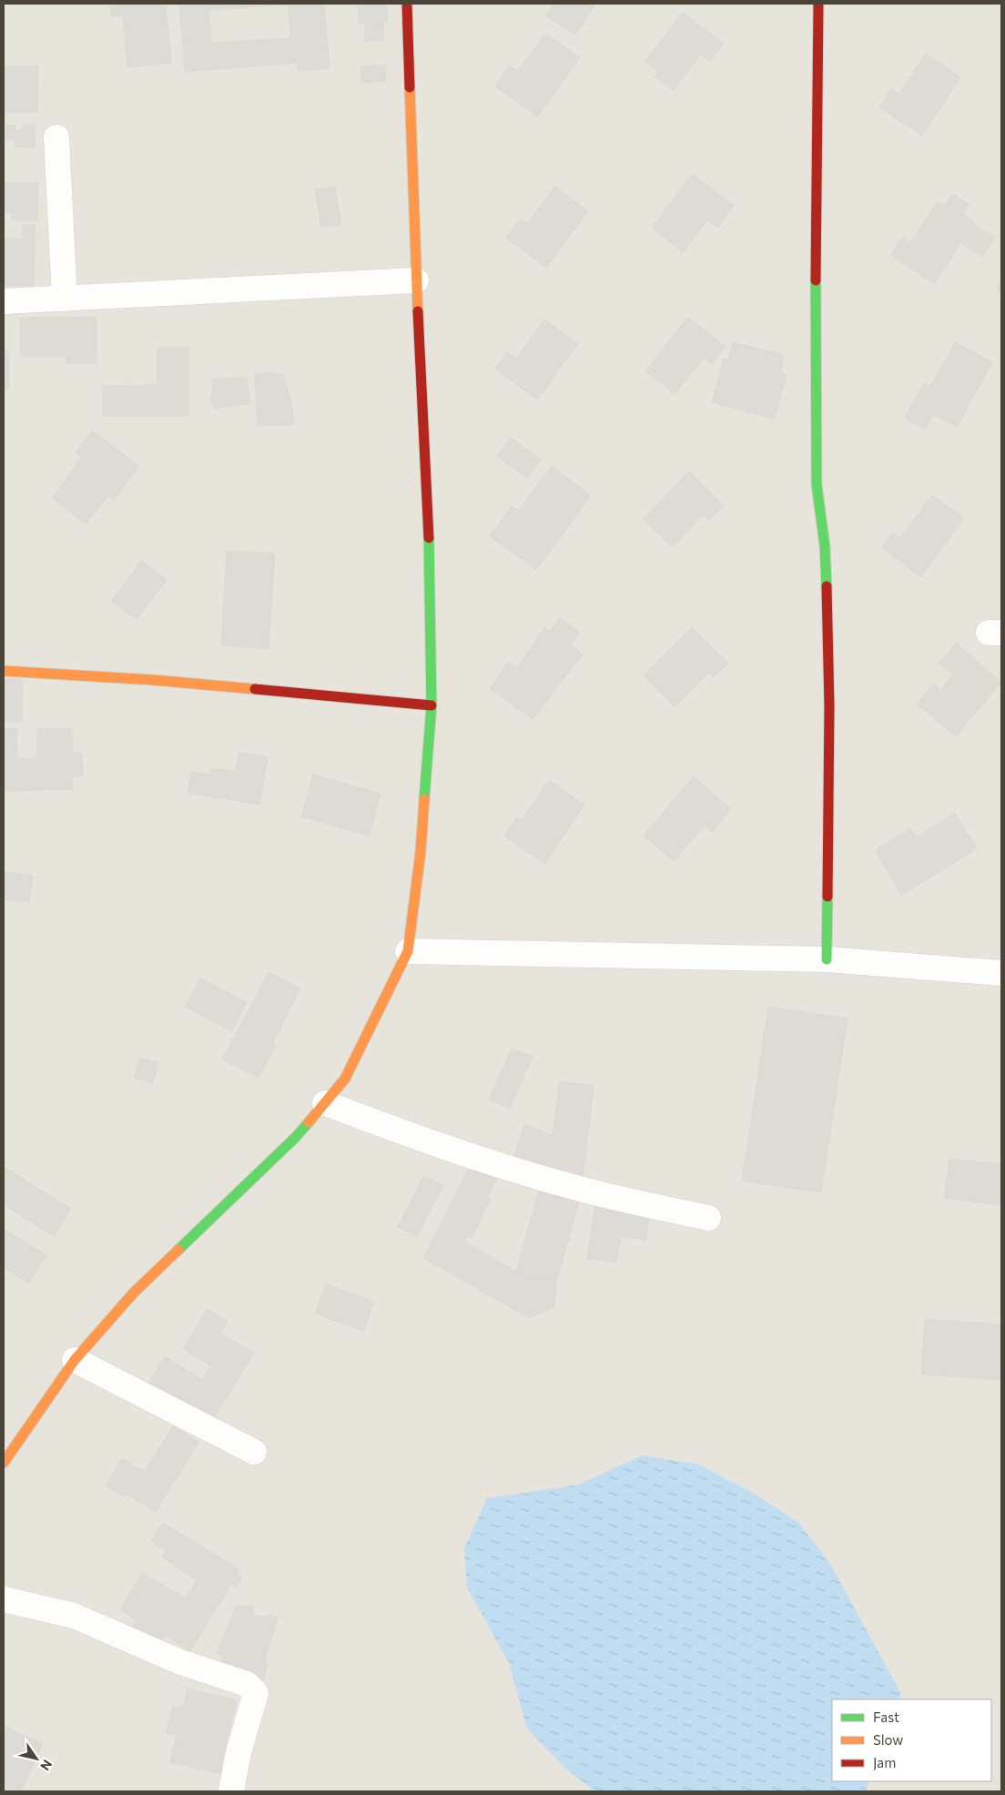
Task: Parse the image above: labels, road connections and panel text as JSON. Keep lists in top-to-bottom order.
{
  "legend": ["Fast", "Slow", "Jam"],
  "north": "bottom right"
}
